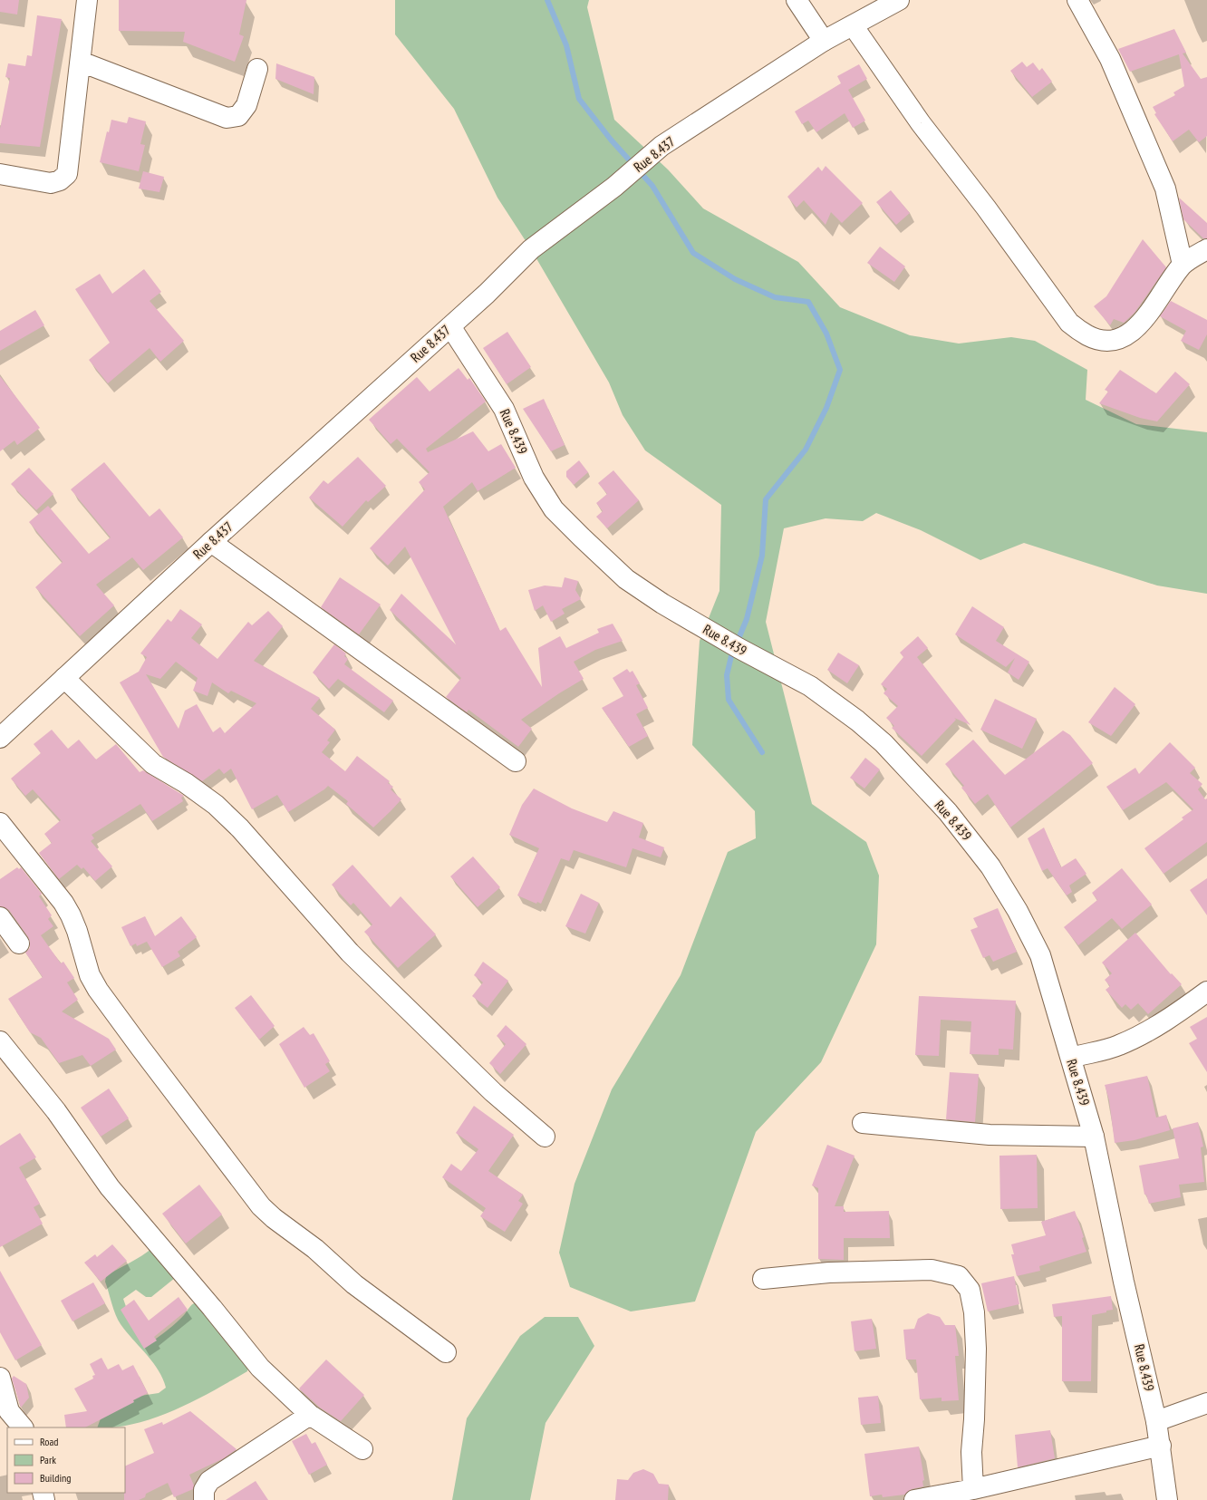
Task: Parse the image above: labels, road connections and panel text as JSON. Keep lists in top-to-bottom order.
{
  "streets": {
    "street": ["Rue 8.437", "Rue 8.439"]
  },
  "crossings": [
    ["Rue 8.437", "Rue 8.439"]
  ],
  "legend": ["Road", "Park", "Building"]
}
